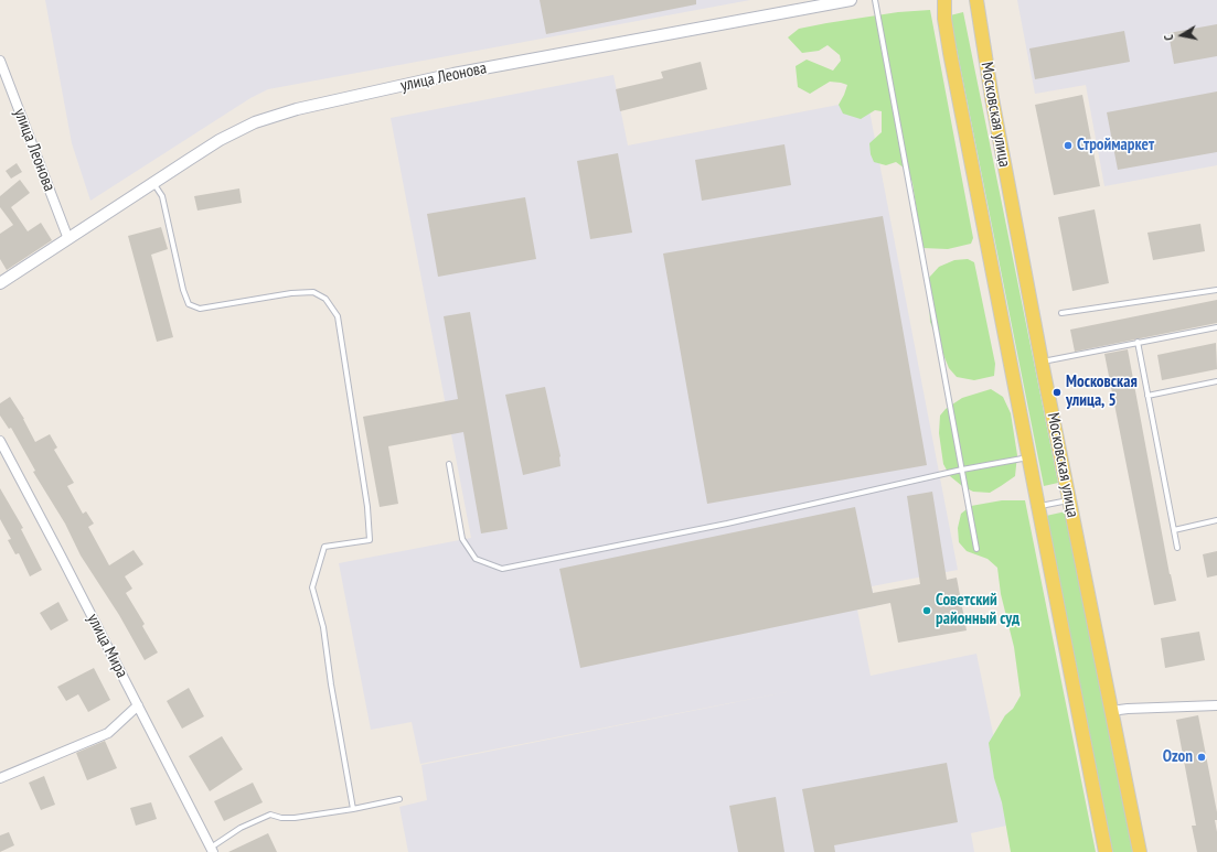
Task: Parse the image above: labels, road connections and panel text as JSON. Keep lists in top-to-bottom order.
{
  "streets": {
    "main road": ["Московская улица"],
    "street": ["улица Леонова", "улица Мира"]
  },
  "places": [
    "Строймаркет",
    "Московская улица, 5",
    "Советский районный суд",
    "Ozon"
  ],
  "north": "left"
}
